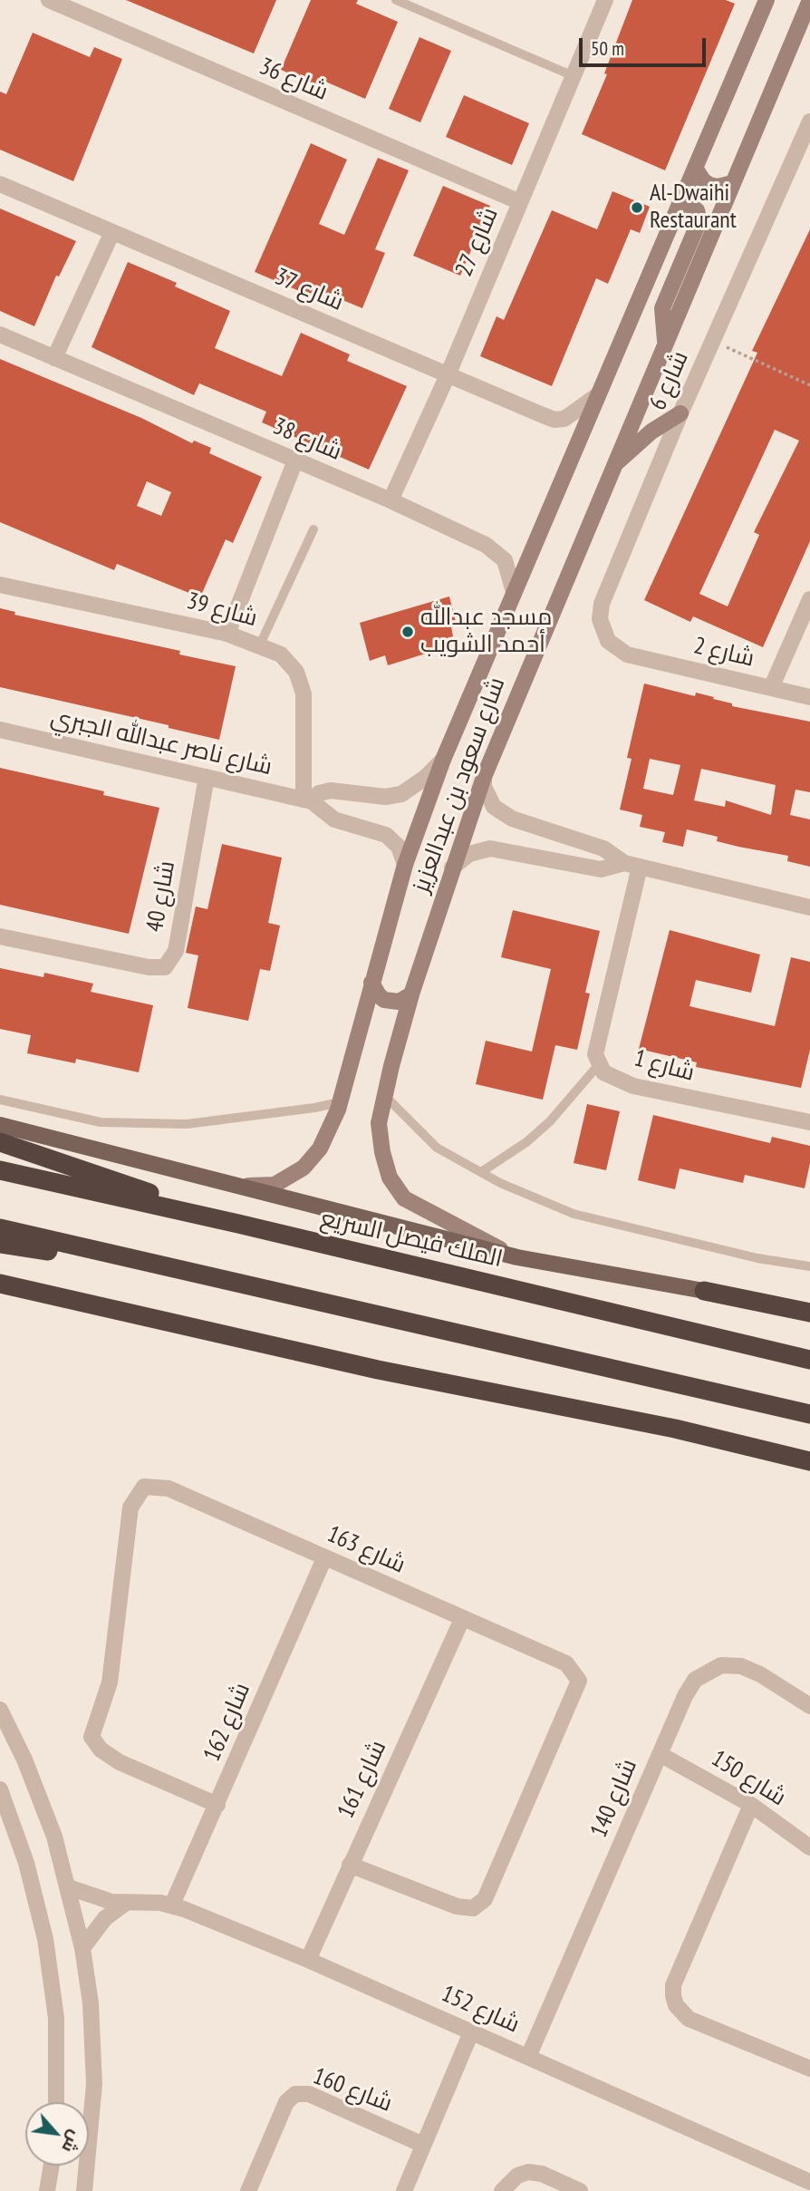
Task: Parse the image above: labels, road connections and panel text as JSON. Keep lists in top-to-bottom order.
{
  "streets": {
    "highway": ["الملك فيصل السريع"],
    "main road": ["شارع سعود بن عبدالعزيز"],
    "street": [
      "شارع 36",
      "شارع 27",
      "شارع 37",
      "شارع 6",
      "شارع 38",
      "شارع 39",
      "شارع 2",
      "شارع ناصر عبدالله الجبري",
      "شارع 40",
      "شارع 1",
      "شارع 163",
      "شارع 162",
      "شارع 150",
      "شارع 161",
      "شارع 140",
      "شارع 152",
      "شارع 160"
    ]
  },
  "crossings": [
    ["شارع 36", "شارع 27"],
    ["شارع 27", "شارع 37"],
    ["شارع 27", "شارع 38"],
    ["شارع 37", "شارع سعود بن عبدالعزيز"],
    ["شارع 6", "شارع 2"],
    ["شارع 38", "شارع سعود بن عبدالعزيز"],
    ["شارع 39", "شارع ناصر عبدالله الجبري"],
    ["شارع ناصر عبدالله الجبري", "شارع سعود بن عبدالعزيز"],
    ["شارع ناصر عبدالله الجبري", "شارع 40"],
    ["شارع سعود بن عبدالعزيز", "الملك فيصل السريع"],
    ["شارع 163", "شارع 162"],
    ["شارع 163", "شارع 161"],
    ["شارع 162", "شارع 152"],
    ["شارع 150", "شارع 140"],
    ["شارع 161", "شارع 152"],
    ["شارع 140", "شارع 152"]
  ],
  "places": ["Al-Dwaihi Restaurant", "مسجد عبدالله أحمد الشويب"],
  "scale_bar": "50 m",
  "north": "bottom right"
}
